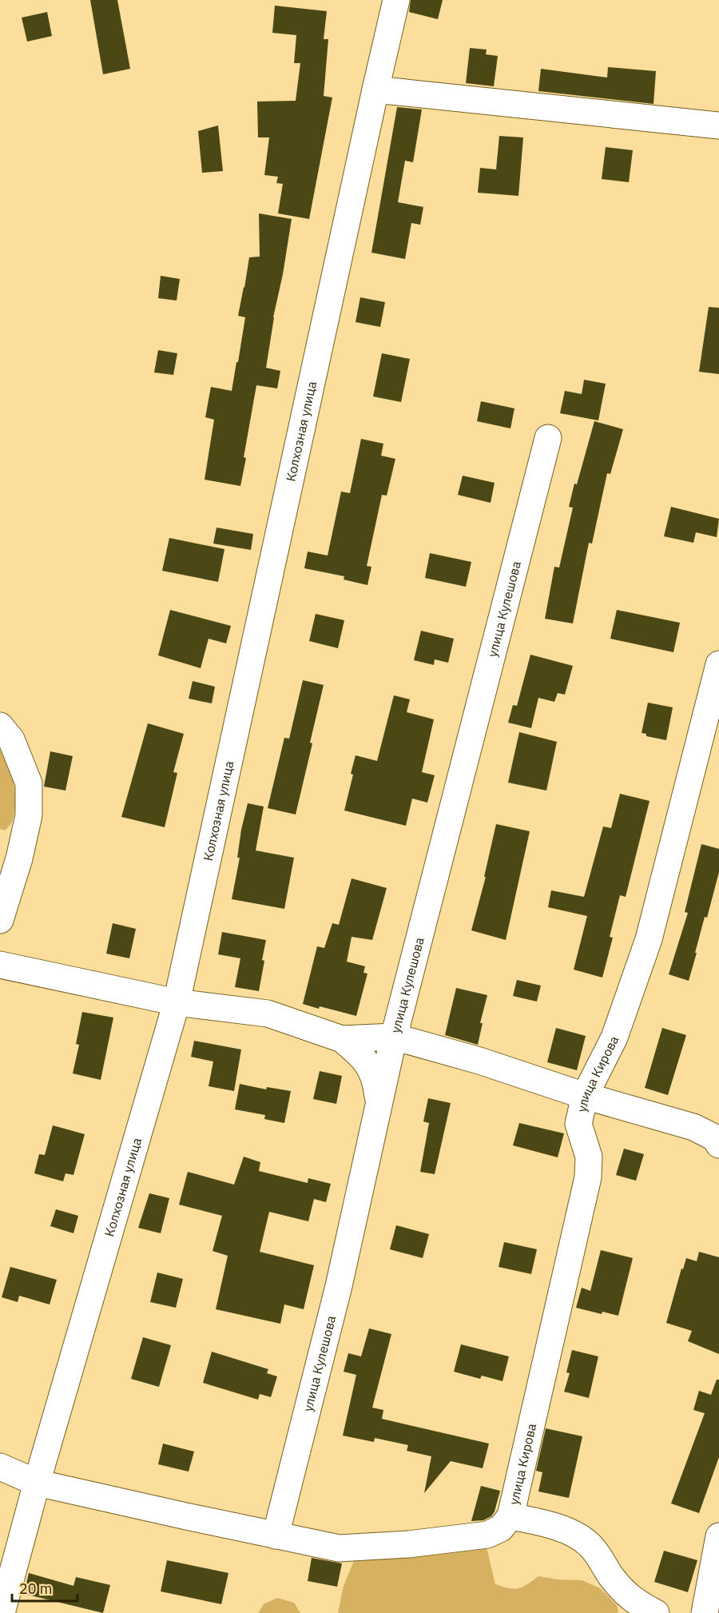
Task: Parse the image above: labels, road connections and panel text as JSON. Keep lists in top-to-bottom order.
{
  "streets": {
    "street": ["Колхозная улица", "улица Кулешова", "улица Кирова"]
  },
  "scale_bar": "20 m"
}
